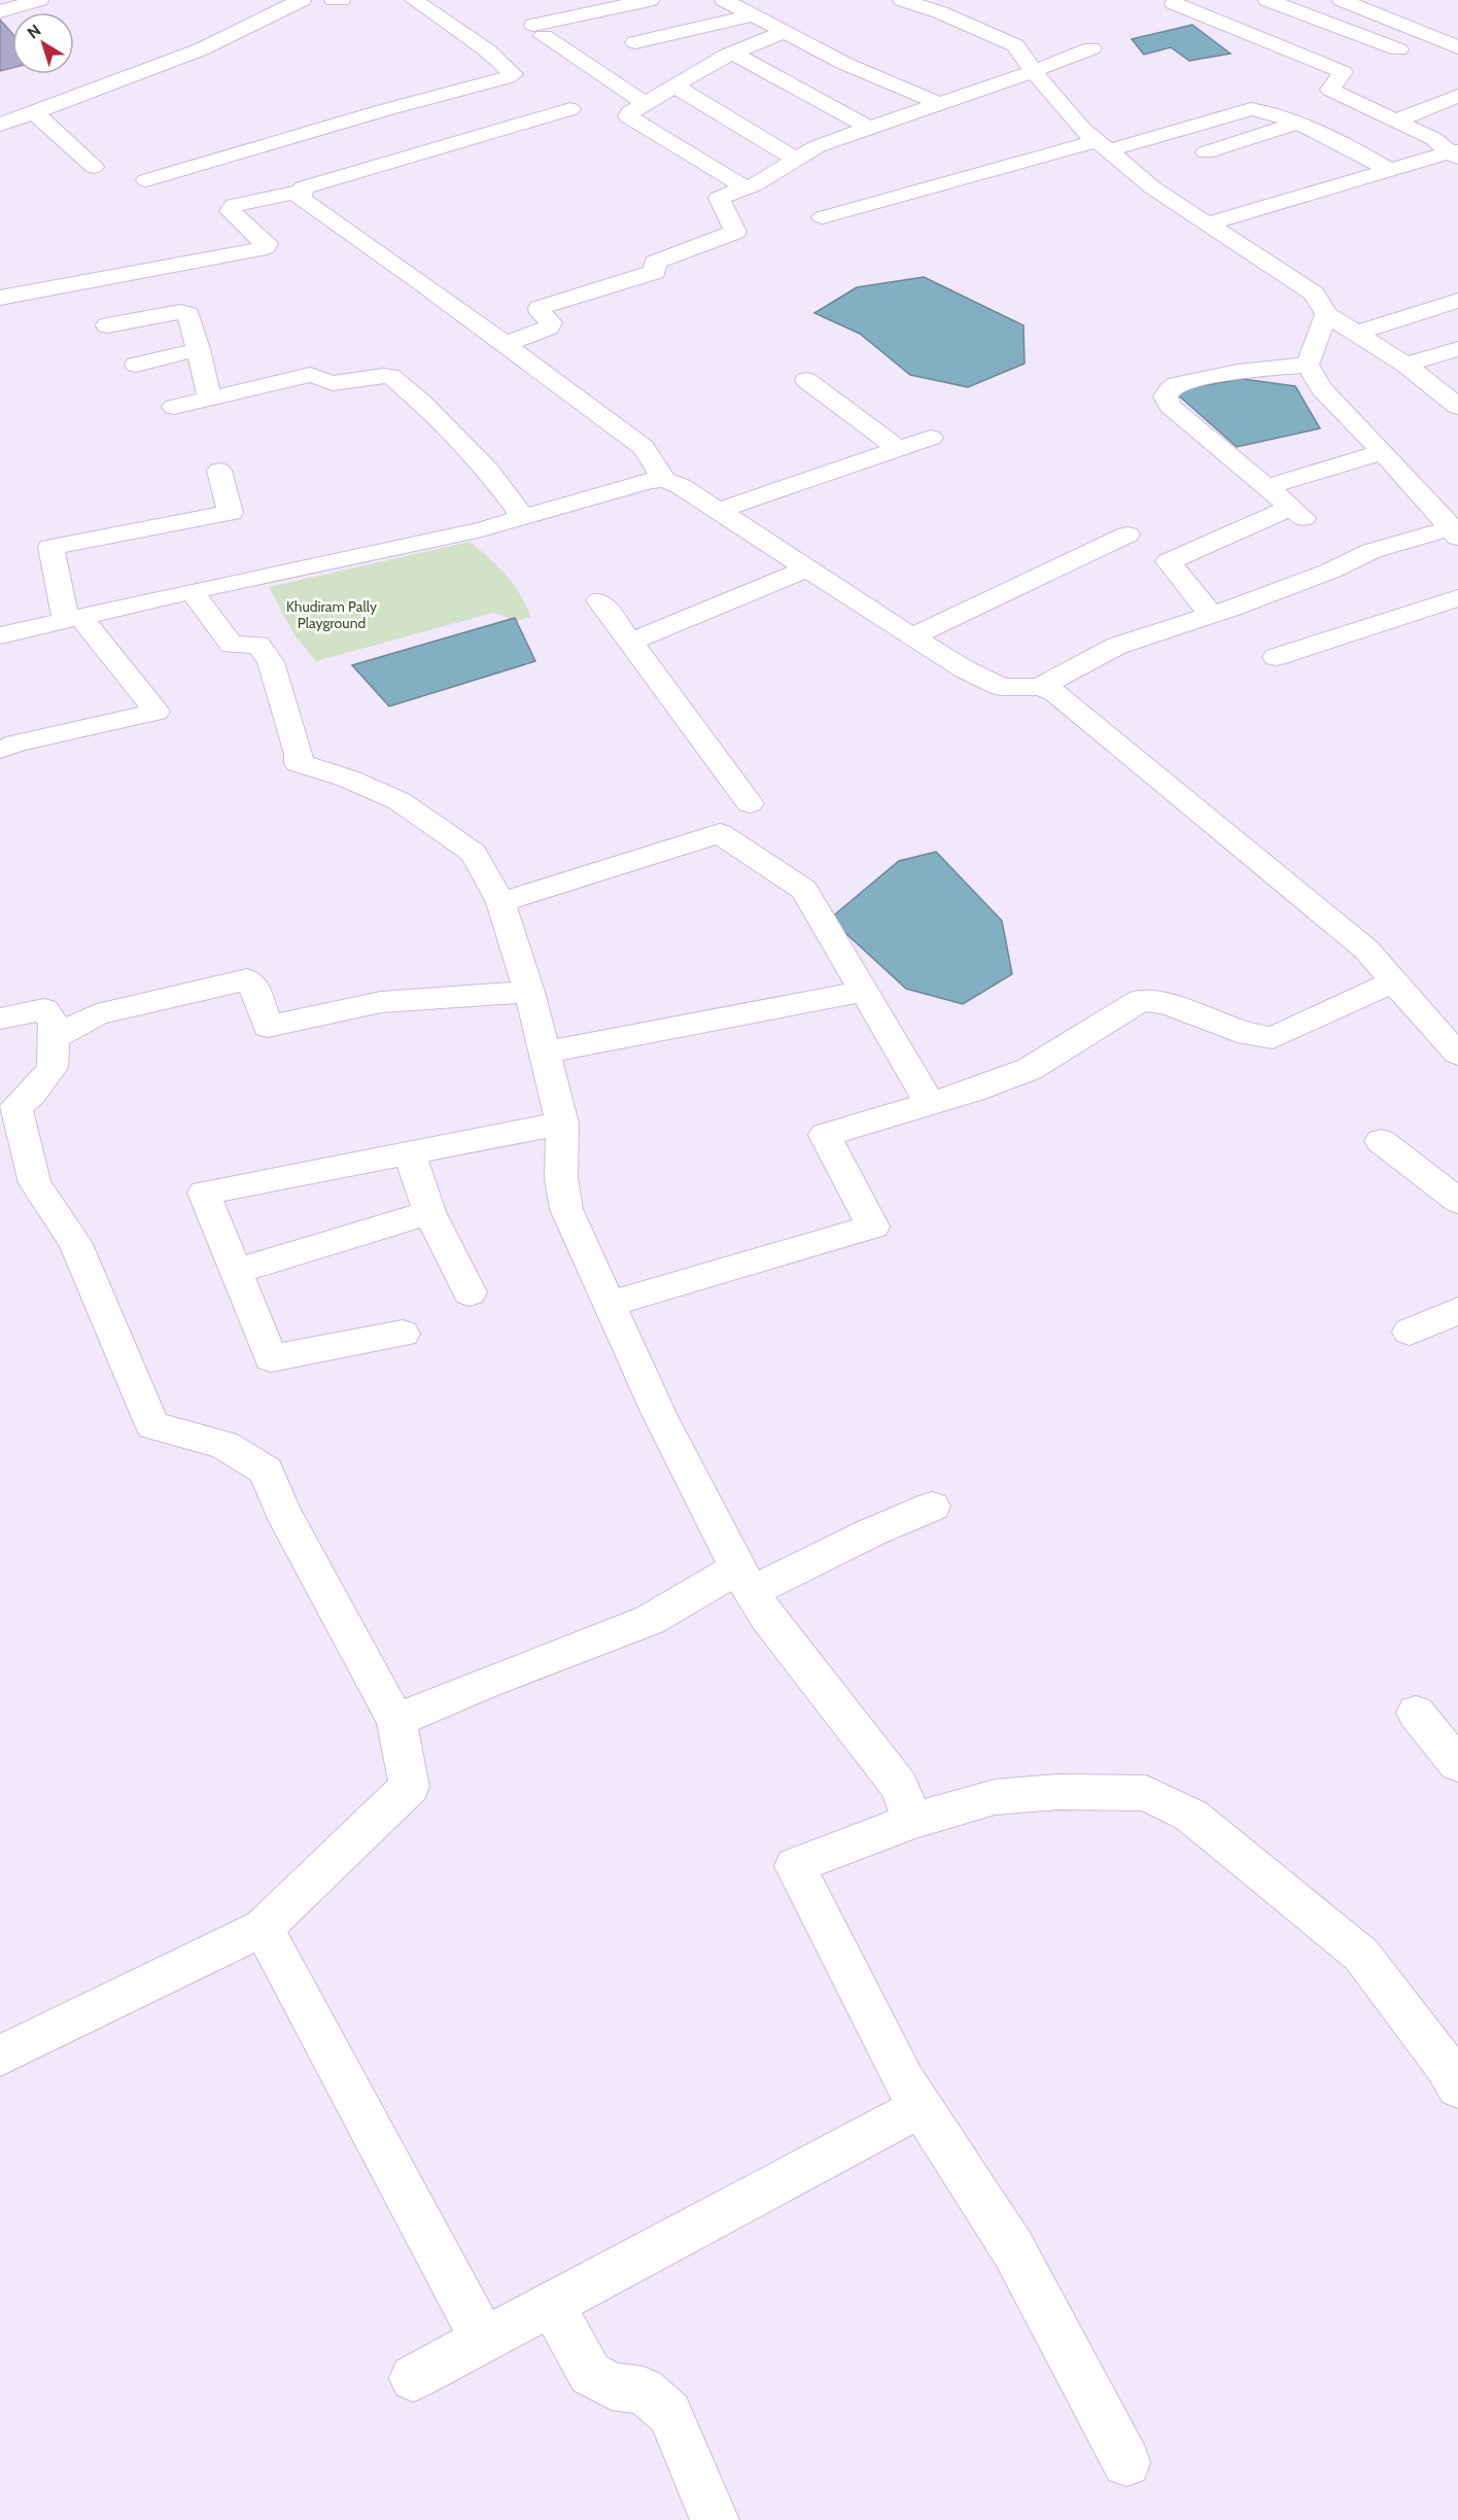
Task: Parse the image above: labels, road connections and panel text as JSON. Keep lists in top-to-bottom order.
{
  "parks": ["Khudiram Pally Playground"],
  "north": "top left"
}
